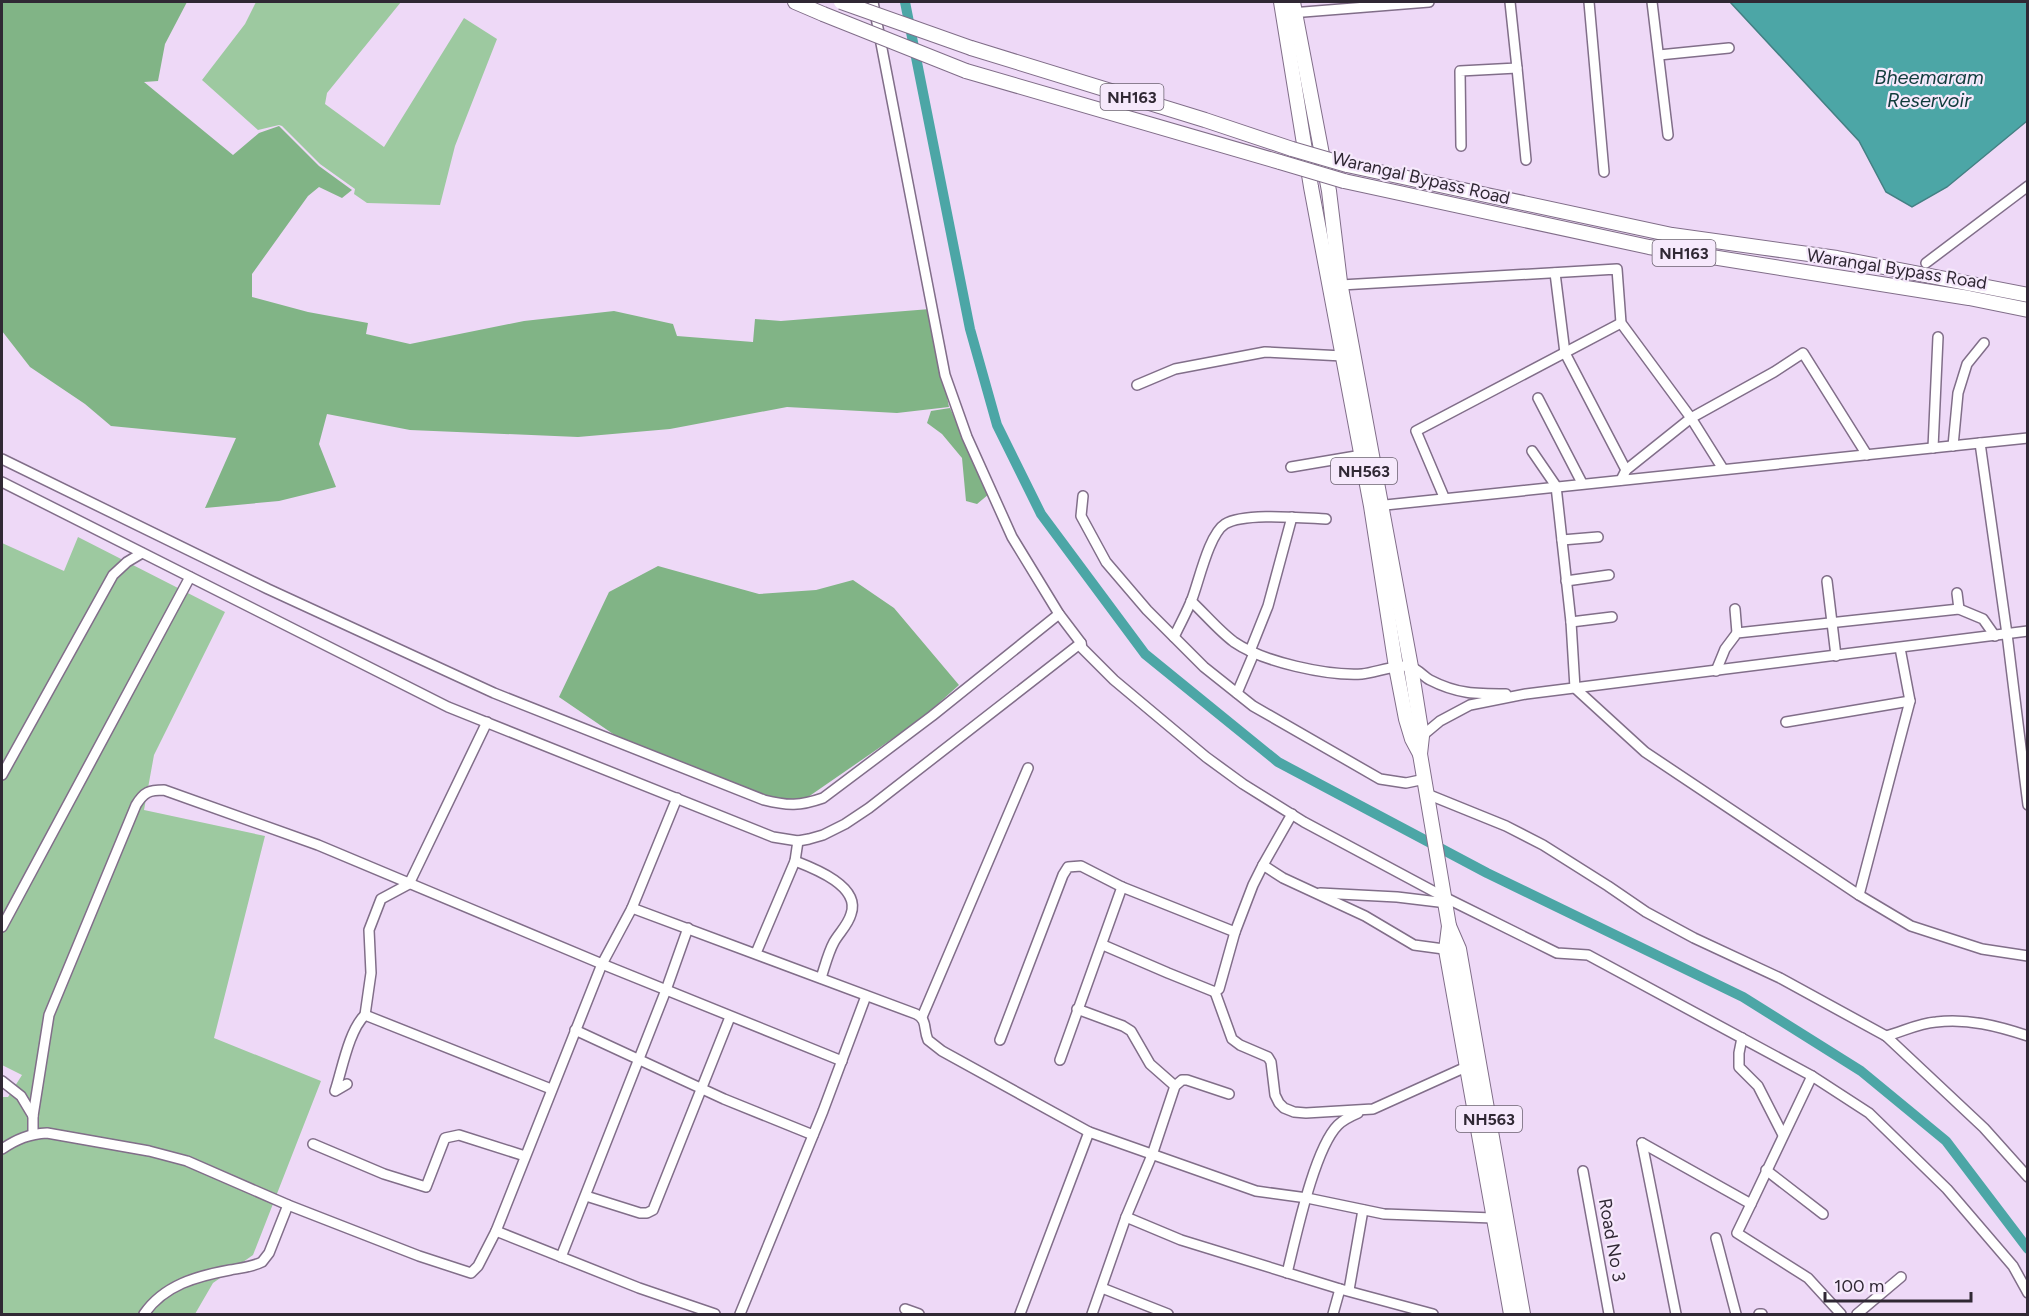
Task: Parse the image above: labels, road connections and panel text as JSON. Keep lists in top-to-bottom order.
{
  "streets": {
    "highway": ["NH163", "Warangal Bypass Road", "NH563"],
    "street": ["Road No 3"]
  },
  "water": ["Bheemaram Reservoir"],
  "scale_bar": "100 m"
}
